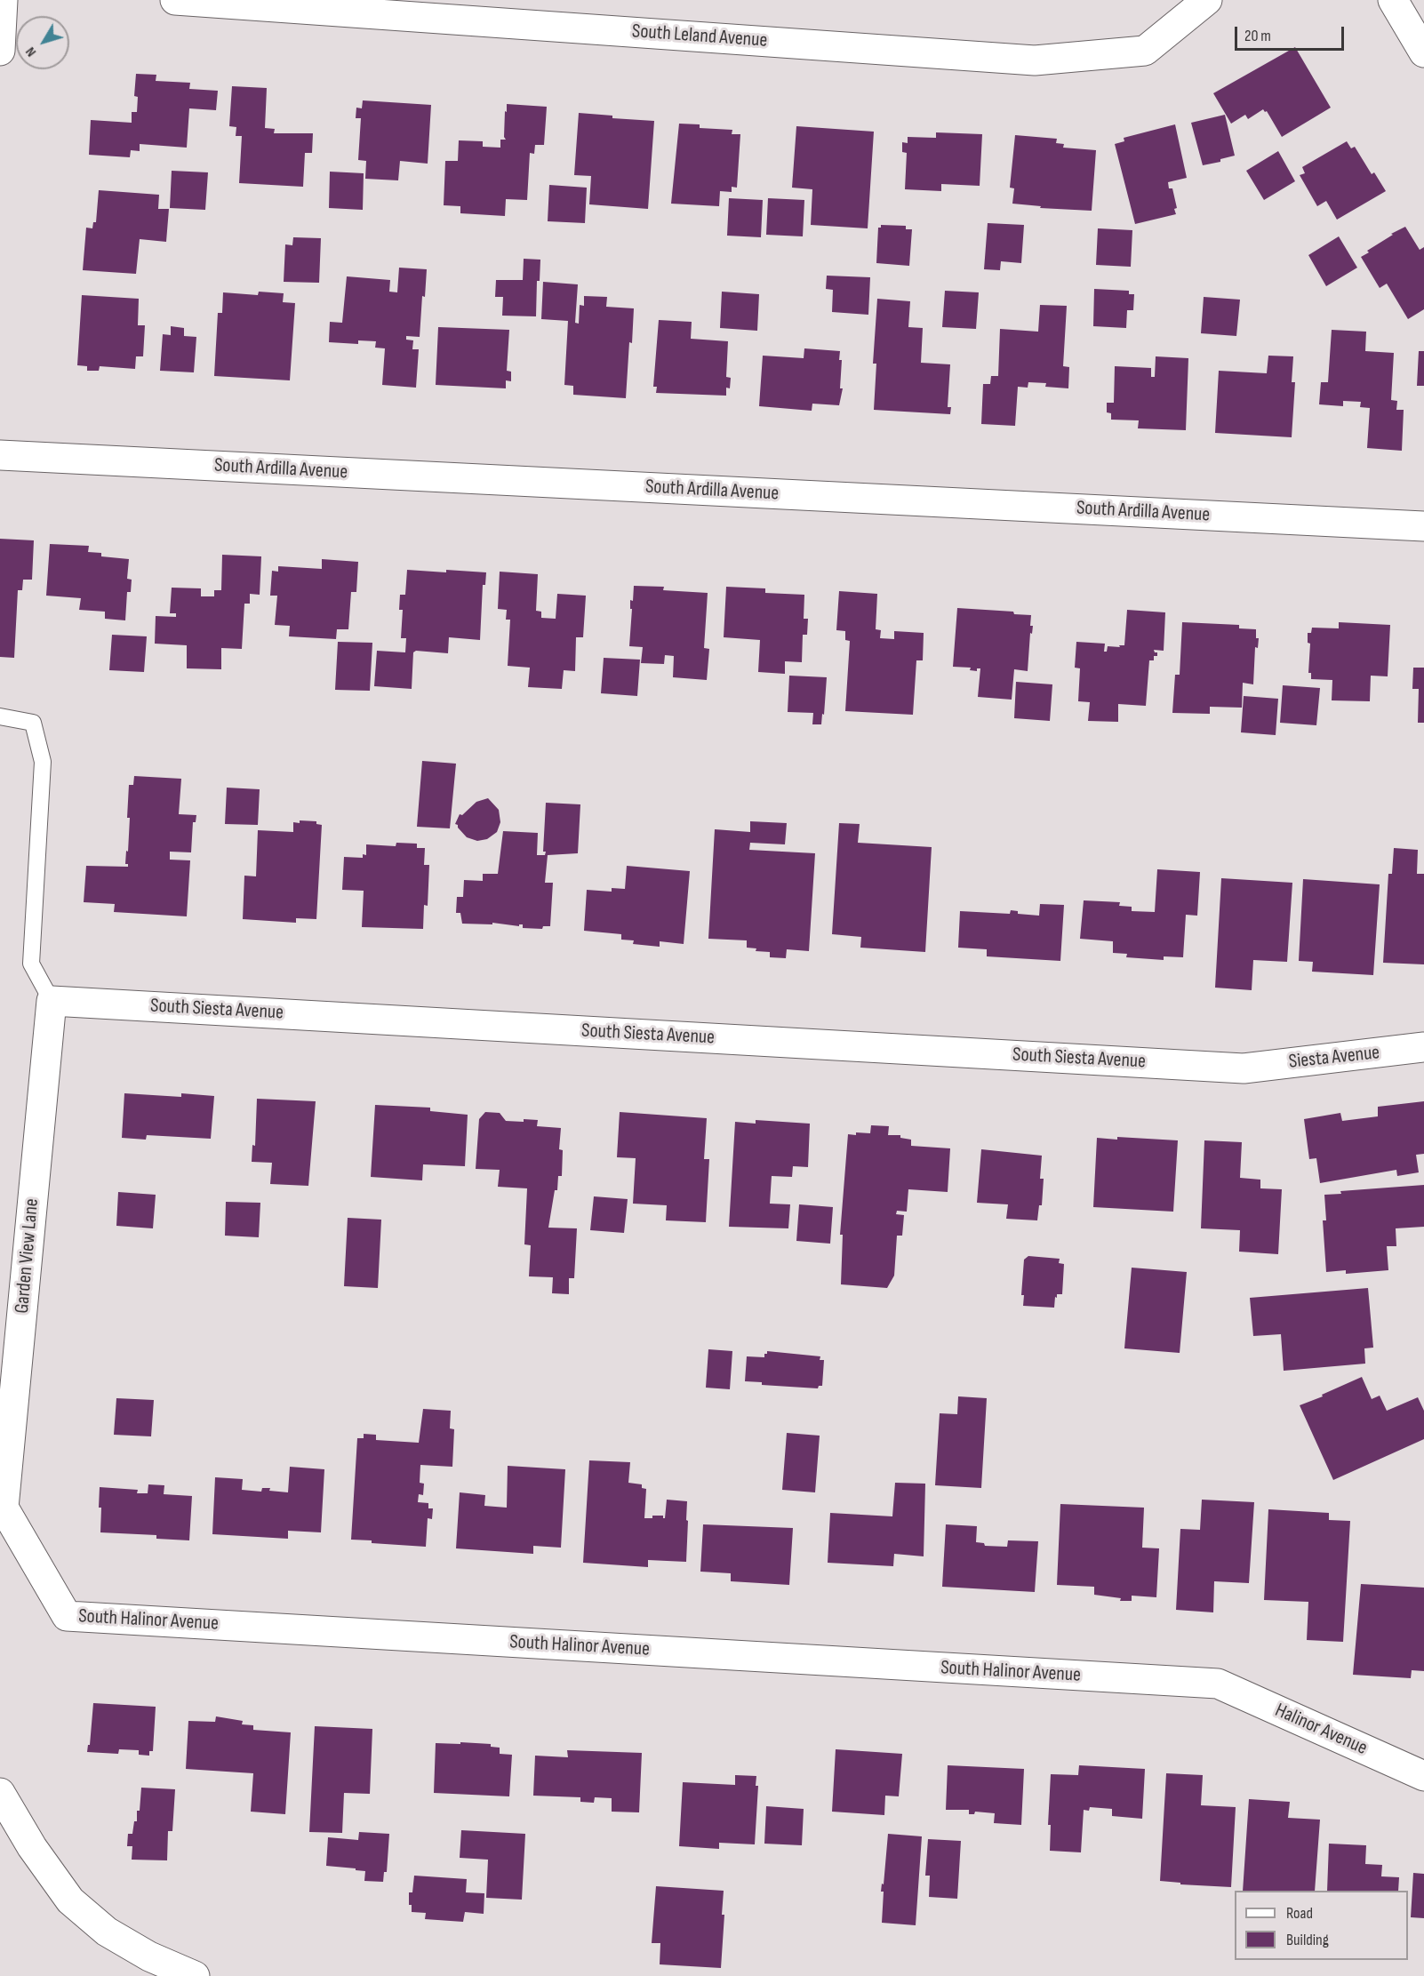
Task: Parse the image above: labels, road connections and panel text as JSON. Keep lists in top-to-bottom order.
{
  "streets": {
    "street": [
      "South Leland Avenue",
      "South Ardilla Avenue",
      "South Siesta Avenue",
      "Siesta Avenue",
      "Garden View Lane",
      "South Halinor Avenue",
      "Halinor Avenue"
    ]
  },
  "crossings": [
    ["South Siesta Avenue", "Siesta Avenue"],
    ["South Siesta Avenue", "Garden View Lane"],
    ["Garden View Lane", "South Halinor Avenue"],
    ["South Halinor Avenue", "Halinor Avenue"]
  ],
  "legend": ["Road", "Building"],
  "scale_bar": "20 m",
  "north": "bottom left"
}
